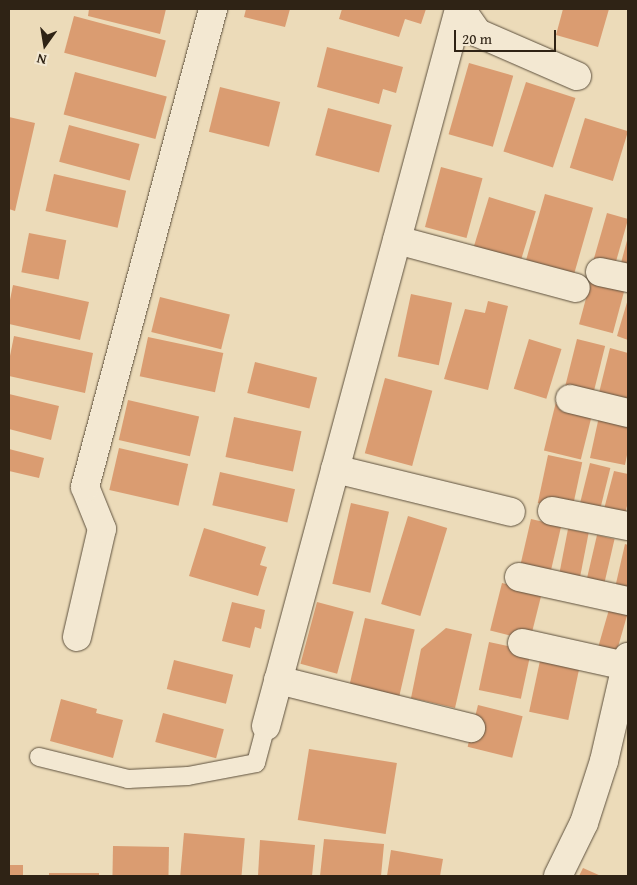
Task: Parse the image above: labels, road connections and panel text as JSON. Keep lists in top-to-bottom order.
{
  "scale_bar": "20 m",
  "north": "bottom"
}
